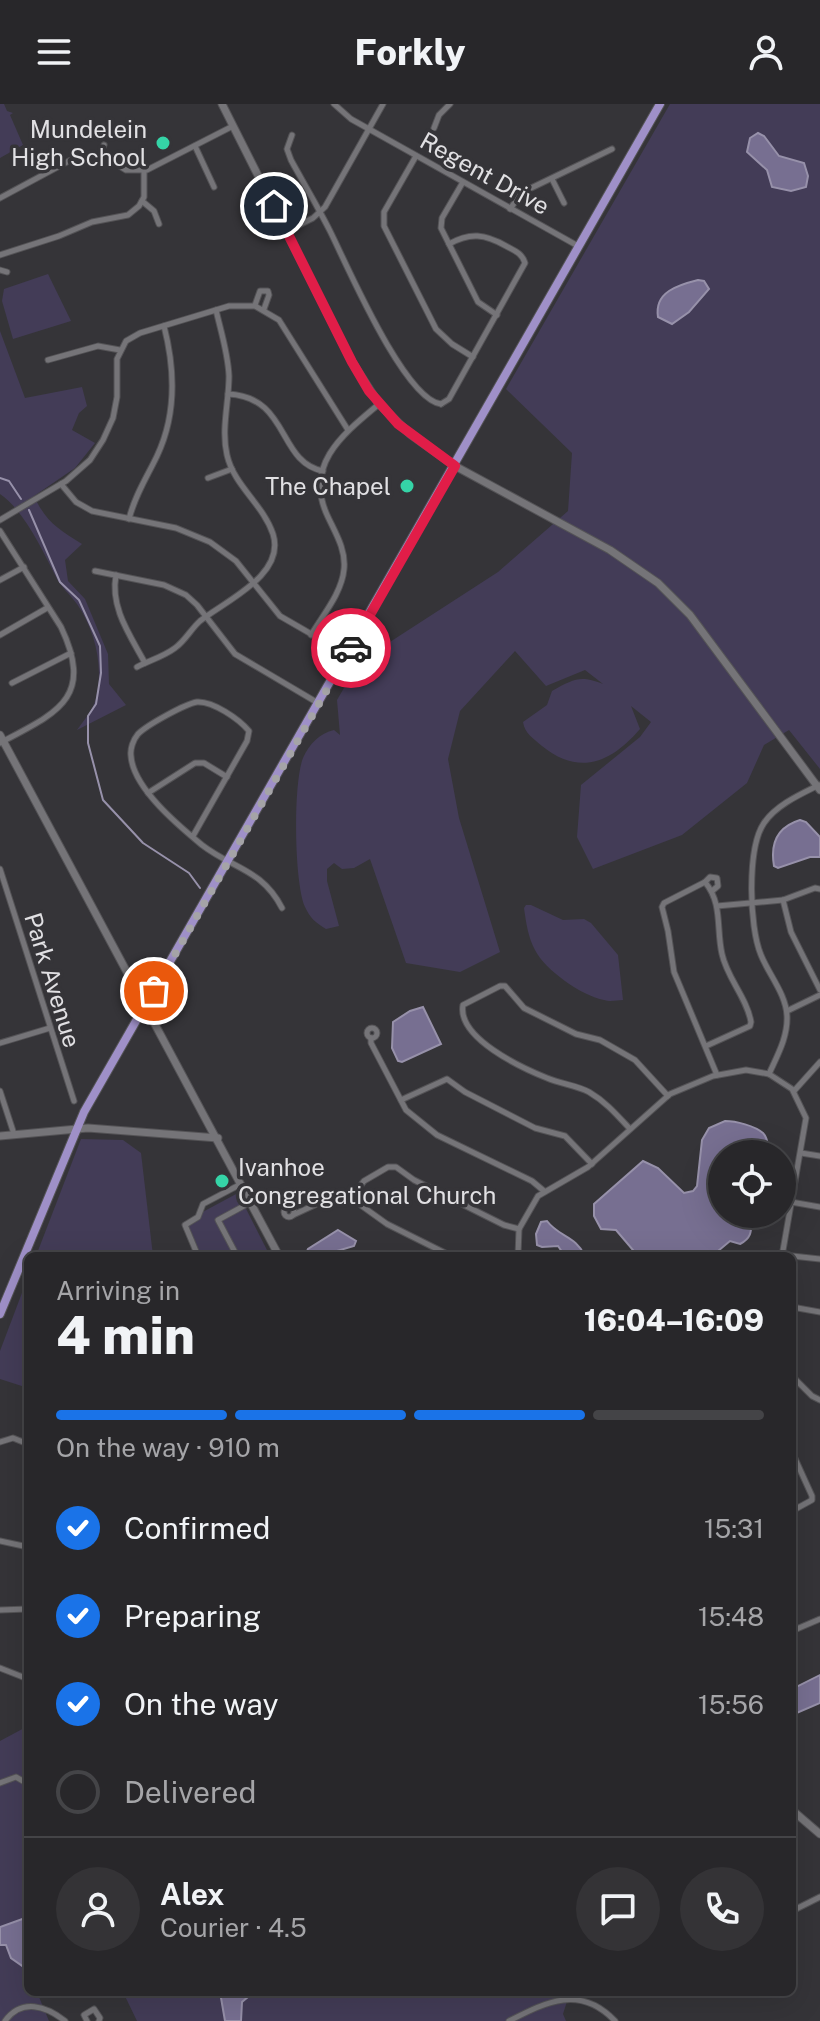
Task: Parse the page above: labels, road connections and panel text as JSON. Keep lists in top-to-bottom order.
{
  "streets": {
    "street": ["Regent Drive", "Park Avenue"]
  },
  "places": ["Mundelein High School", "The Chapel", "Ivanhoe Congregational Church"],
  "page": {
    "header": "Forkly",
    "heading": ["4 min", "Arriving in", "16:04–16:09"],
    "panel": ["Alex", "Courier · 4.5"],
    "bar": "On the way · 910 m",
    "list": [
      ["Confirmed", "15:31"],
      ["Preparing", "15:48"],
      ["On the way", "15:56"],
      "Delivered"
    ]
  }
}
